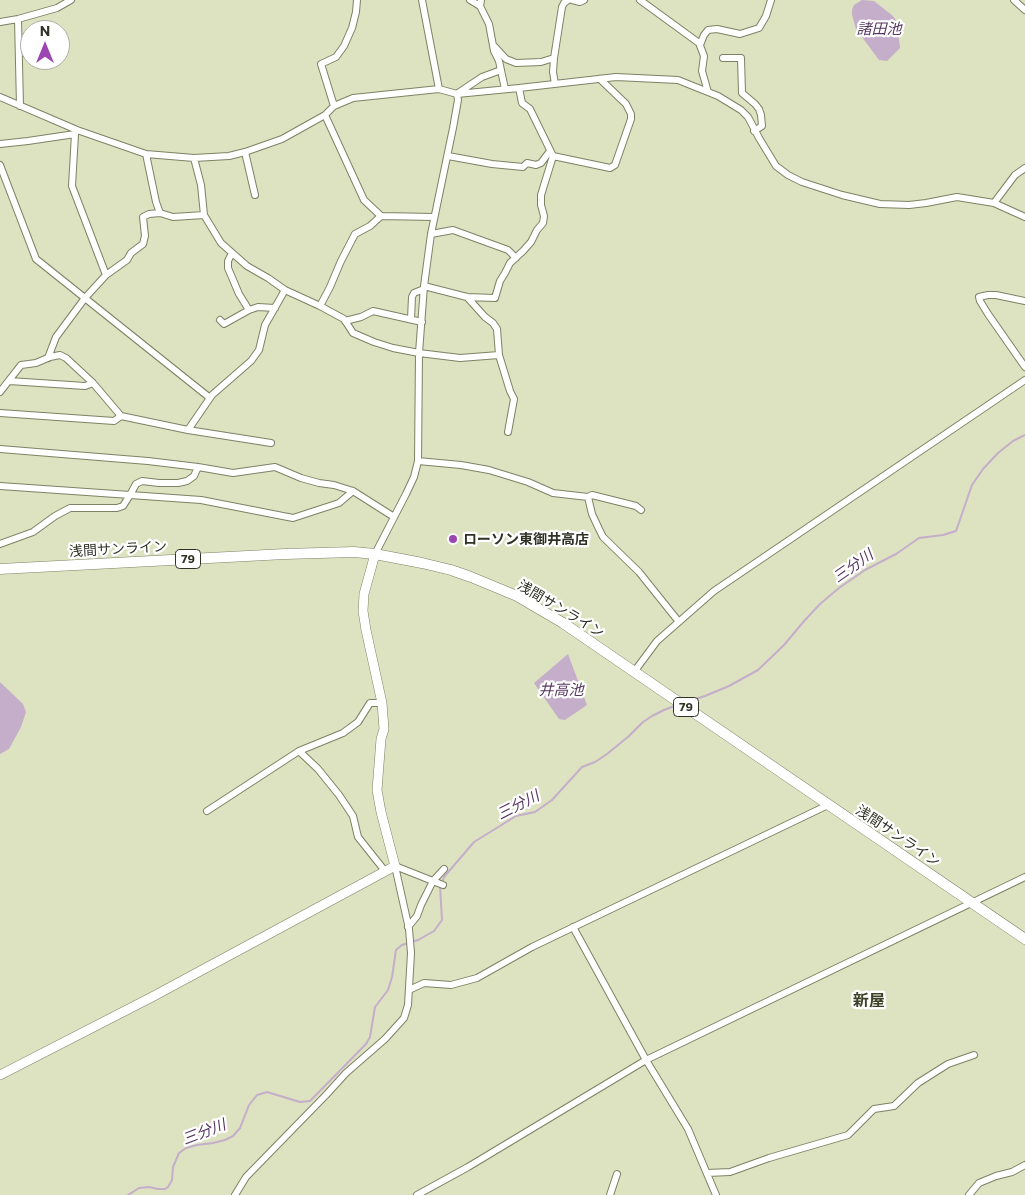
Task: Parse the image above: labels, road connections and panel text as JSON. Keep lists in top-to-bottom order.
{
  "streets": {
    "main road": ["浅間サンライン", "79"]
  },
  "districts": ["新屋"],
  "water": ["諸田池", "三分川", "井高池"],
  "places": ["ローソン東御井高店"],
  "north": "top"
}
